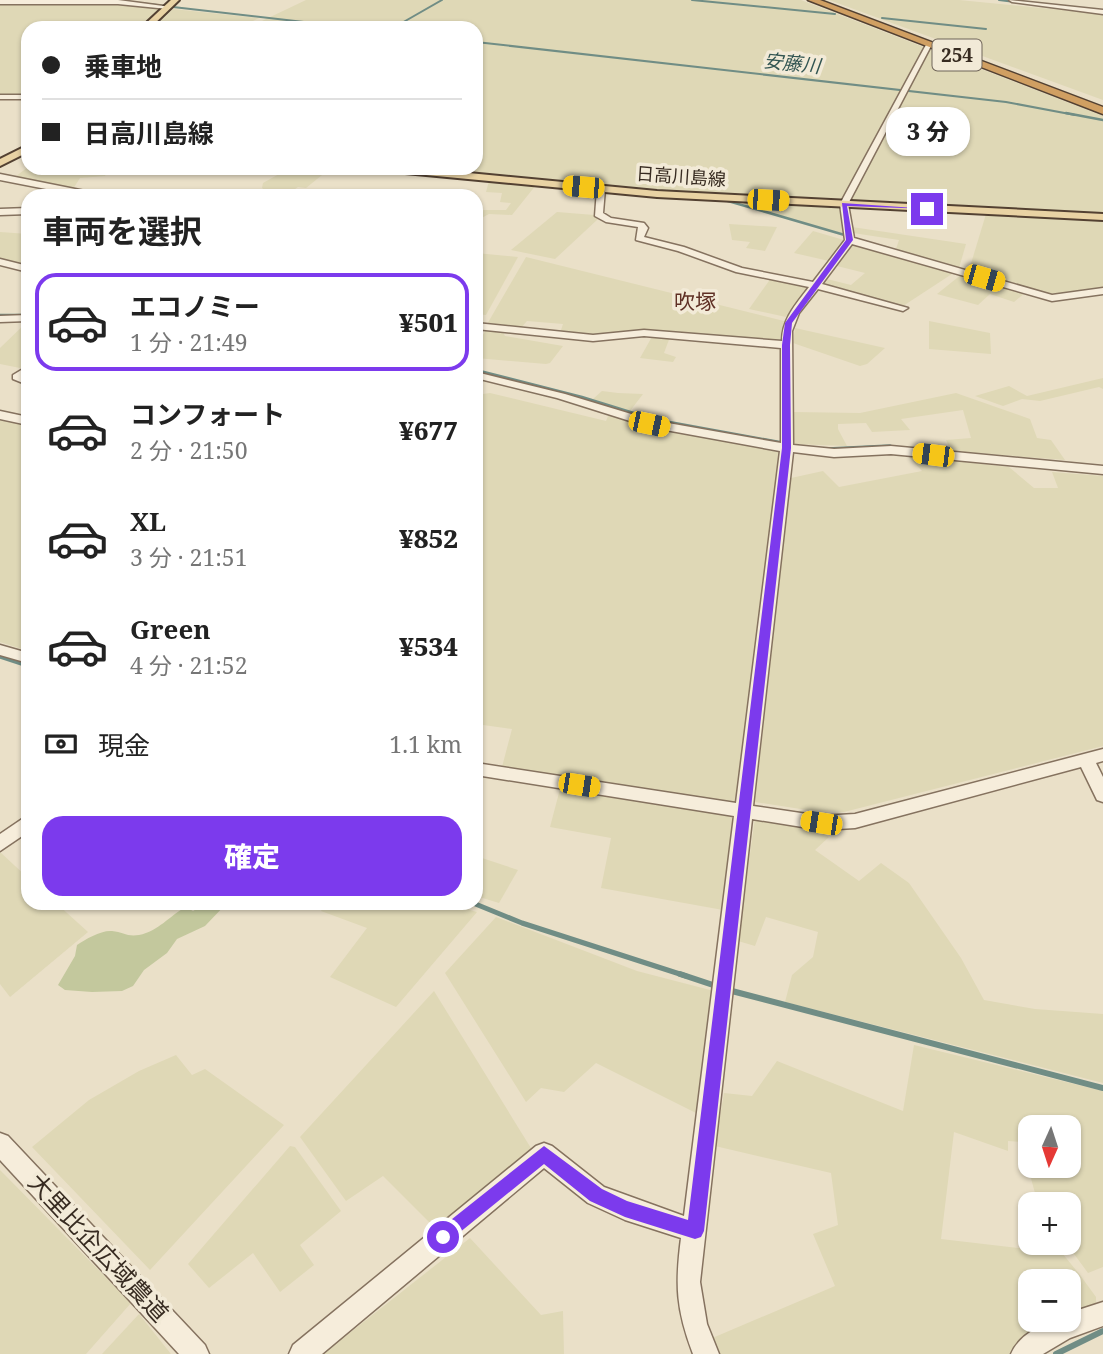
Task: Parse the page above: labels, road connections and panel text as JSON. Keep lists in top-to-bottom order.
{
  "streets": {
    "highway": ["254"],
    "main road": ["日高川島線"],
    "street": ["大里比企広域農道"]
  },
  "districts": ["吹塚"],
  "water": ["安藤川"],
  "north": "bottom",
  "page": {
    "banner": ["乗車地", "日高川島線"],
    "bubble": "3 分",
    "heading": "車両を選択",
    "list": [
      {
        "name": "エコノミー",
        "note": "1 分 · 21:49",
        "value": "¥501"
      },
      {
        "name": "コンフォート",
        "note": "2 分 · 21:50",
        "value": "¥677"
      },
      {
        "name": "XL",
        "note": "3 分 · 21:51",
        "value": "¥852"
      },
      {
        "name": "Green",
        "note": "4 分 · 21:52",
        "value": "¥534"
      }
    ],
    "pay": ["現金", "1.1 km"],
    "buttons": "確定",
    "map_buttons": ["+", "−"]
  }
}
